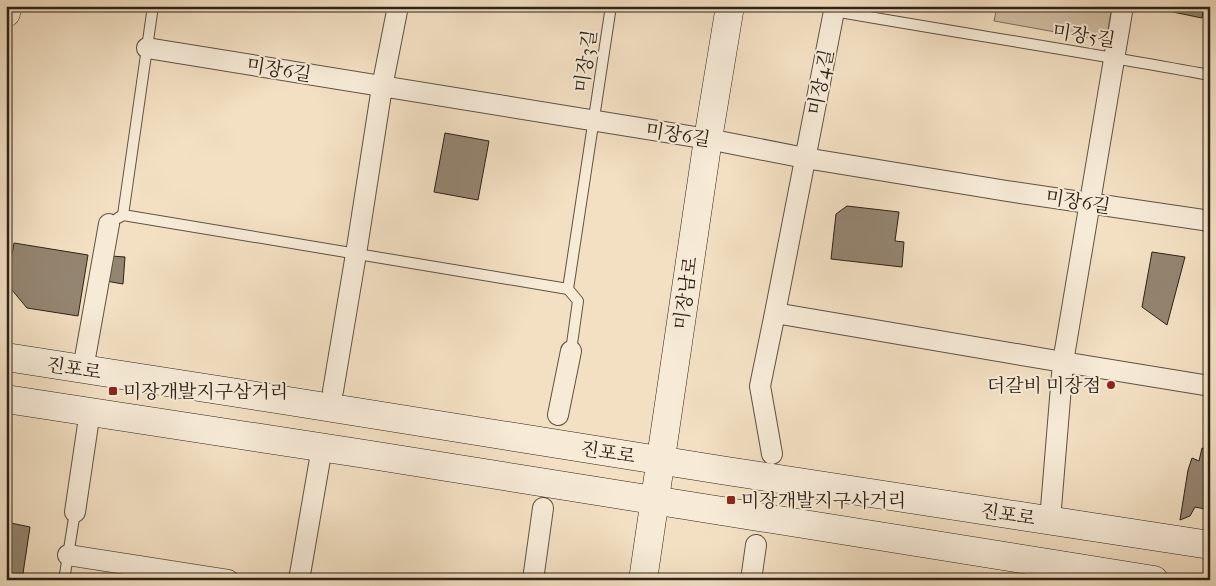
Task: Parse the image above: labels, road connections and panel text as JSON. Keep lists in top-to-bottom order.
{
  "streets": {
    "street": [
      "미장6길",
      "미장4길",
      "미장남로",
      "진포로"
    ],
    "lane": ["미장5길", "미장3길"]
  },
  "crossings": [
    ["미장5길", "미장4길"],
    ["미장3길", "미장6길"],
    ["미장6길", "미장4길"],
    ["미장6길", "미장남로"],
    ["미장남로", "진포로"]
  ],
  "places": {
    "other": ["더갈비 미장점"],
    "transit": ["미장개발지구삼거리", "미장개발지구사거리"]
  }
}
